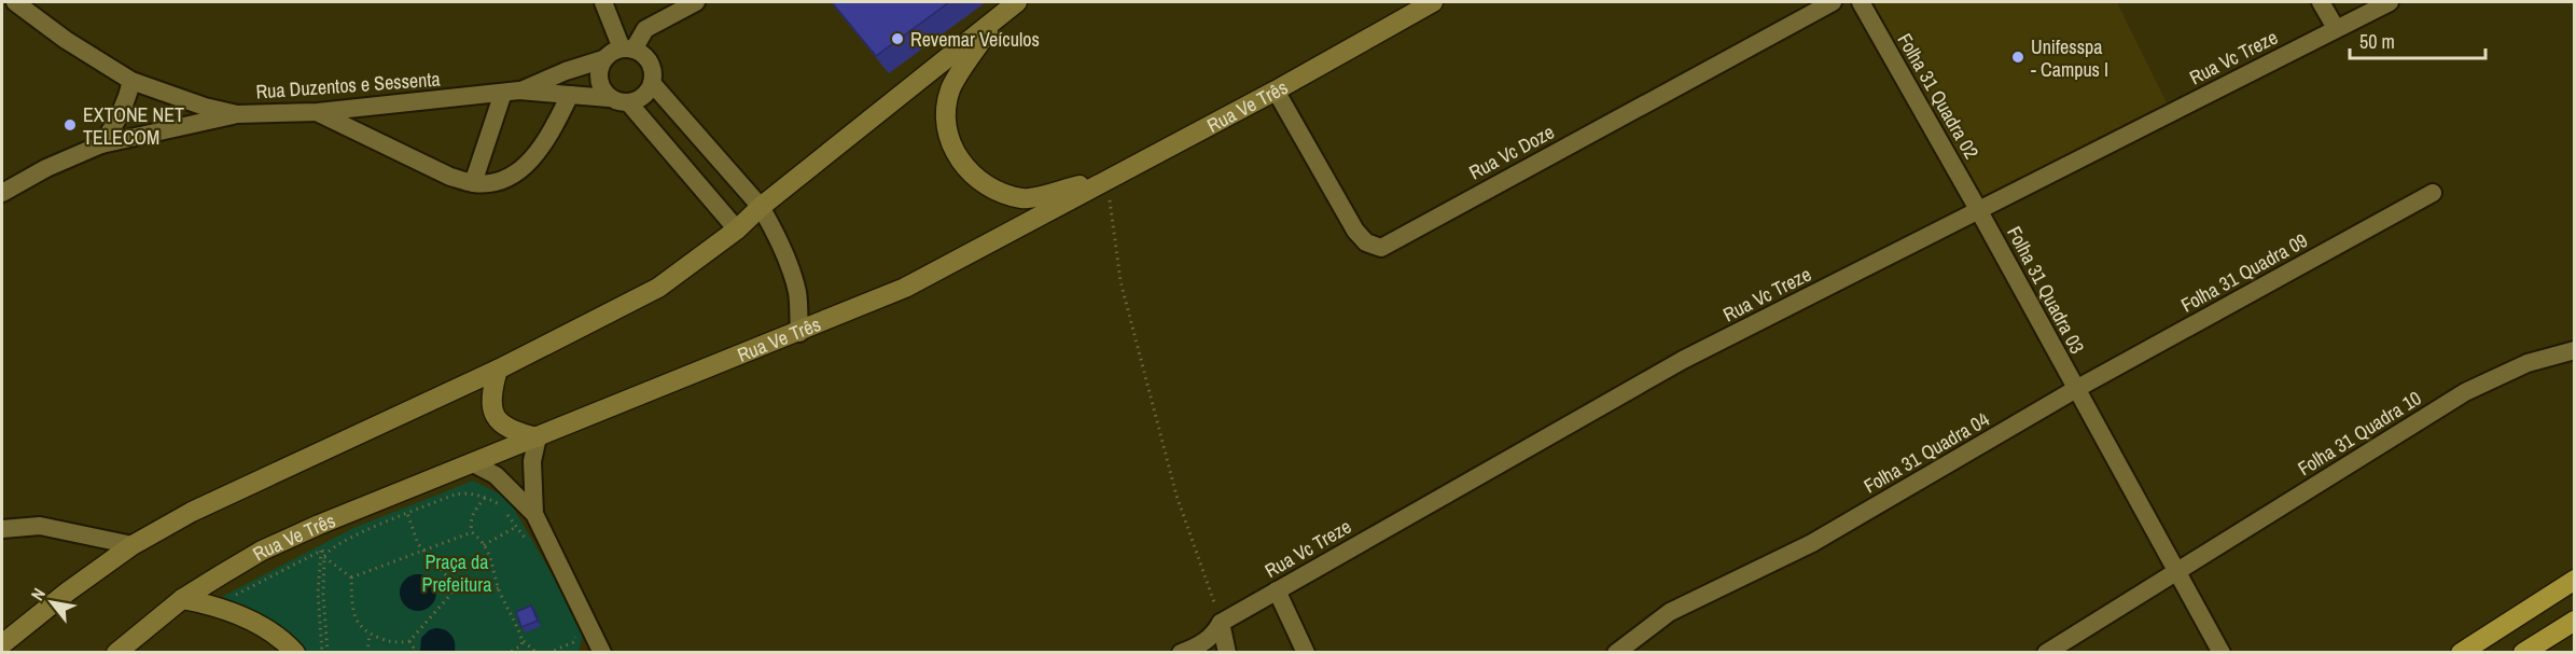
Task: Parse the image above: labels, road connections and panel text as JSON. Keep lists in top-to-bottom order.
{
  "streets": {
    "main road": ["Rua Ve Três"],
    "street": [
      "Rua Vc Treze",
      "Rua Duzentos e Sessenta",
      "Folha 31 Quadra 02",
      "Rua Vc Doze",
      "Folha 31 Quadra 09",
      "Folha 31 Quadra 03",
      "Folha 31 Quadra 10",
      "Folha 31 Quadra 04"
    ]
  },
  "crossings": [
    ["Rua Vc Treze", "Folha 31 Quadra 02"],
    ["Rua Vc Treze", "Folha 31 Quadra 03"],
    ["Folha 31 Quadra 02", "Folha 31 Quadra 03"],
    ["Rua Ve Três", "Rua Vc Doze"],
    ["Folha 31 Quadra 09", "Folha 31 Quadra 03"],
    ["Folha 31 Quadra 09", "Folha 31 Quadra 04"],
    ["Folha 31 Quadra 03", "Folha 31 Quadra 04"]
  ],
  "parks": ["Praça da Prefeitura"],
  "places": ["Revemar Veículos", "Unifesspa - Campus I", "EXTONE NET TELECOM"],
  "scale_bar": "50 m",
  "north": "top left"
}
